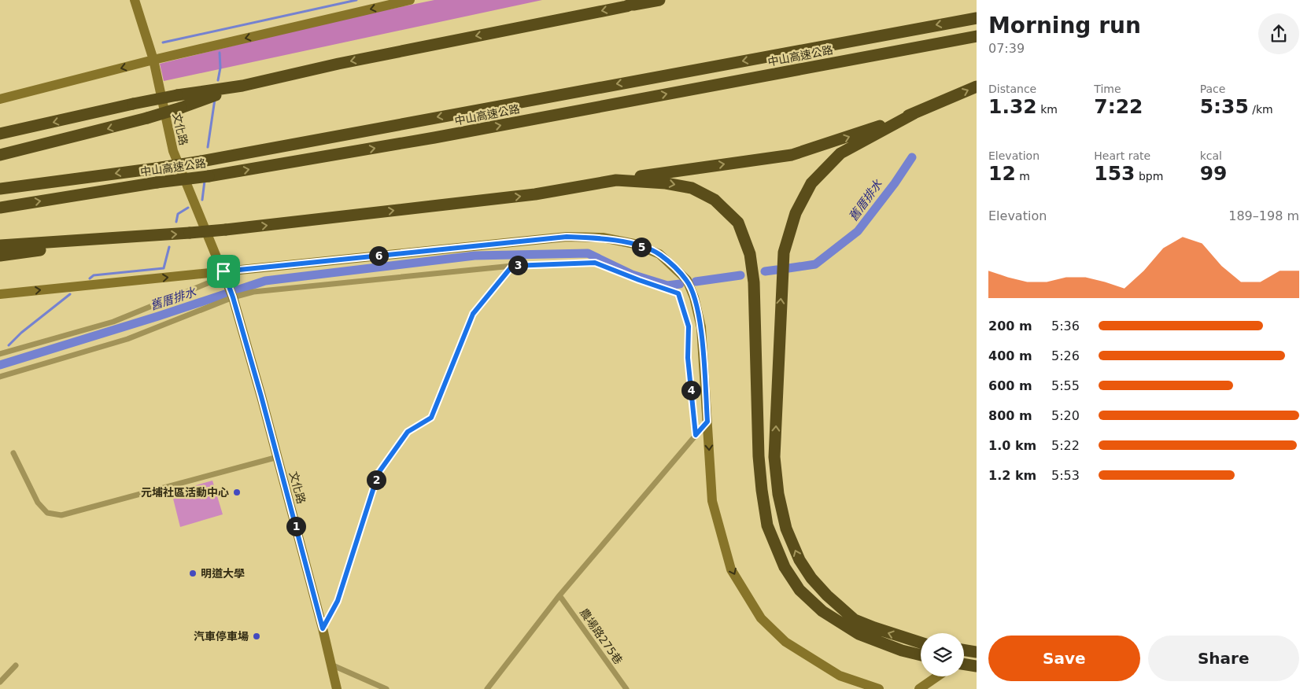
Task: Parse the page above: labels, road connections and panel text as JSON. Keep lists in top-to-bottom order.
{
  "streets": {
    "highway": ["中山高速公路"],
    "street": ["文化路"],
    "lane": ["農場路275巷"]
  },
  "water": ["舊厝排水"],
  "places": ["元埔社區活動中心", "明道大學", "汽車停車場"],
  "page": {
    "heading": ["Morning run", "07:39"],
    "stats": [
      ["Distance", "1.32 km"],
      ["Time", "7:22"],
      ["Pace", "5:35 /km"],
      ["Elevation", "12 m"],
      ["Heart rate", "153 bpm"],
      ["kcal", "99"]
    ],
    "chart": ["Elevation", "189–198 m"],
    "pins": [
      "5",
      "6",
      "3",
      "4",
      "2",
      "1"
    ],
    "list": [
      {
        "name": "200 m",
        "note": "5:36"
      },
      {
        "name": "400 m",
        "note": "5:26"
      },
      {
        "name": "600 m",
        "note": "5:55"
      },
      {
        "name": "800 m",
        "note": "5:20"
      },
      {
        "name": "1.0 km",
        "note": "5:22"
      },
      {
        "name": "1.2 km",
        "note": "5:53"
      }
    ],
    "buttons": ["Save", "Share"]
  }
}
